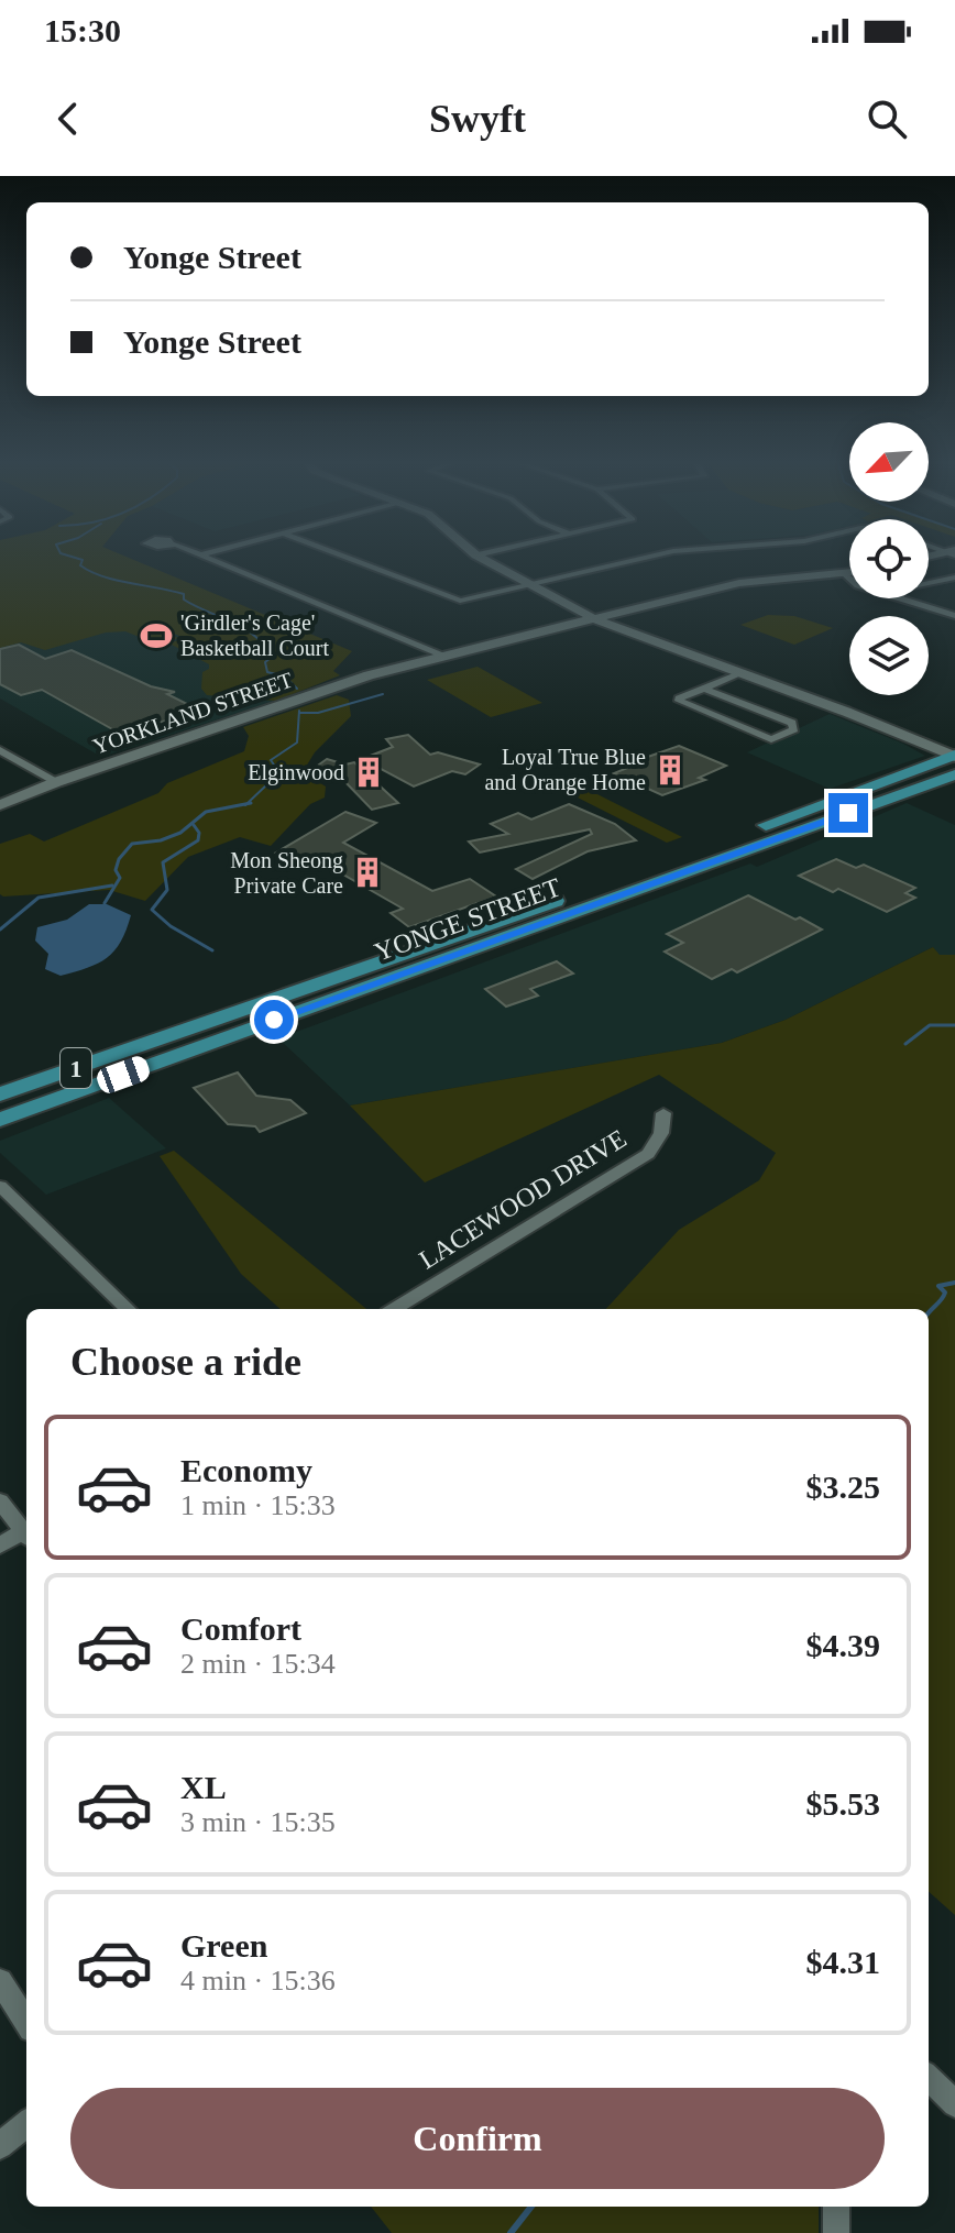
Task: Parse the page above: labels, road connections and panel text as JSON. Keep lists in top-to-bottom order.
{
  "streets": {
    "main road": ["YONGE STREET", "1"],
    "street": ["YORKLAND STREET", "LACEWOOD DRIVE"]
  },
  "places": {
    "sports": ["'Girdler's Cage' Basketball Court"],
    "building": ["Loyal True Blue and Orange Home", "Elginwood", "Mon Sheong Private Care"]
  },
  "north": "bottom left",
  "page": {
    "status": "15:30",
    "header": "Swyft",
    "banner": ["Yonge Street", "Yonge Street"],
    "heading": "Choose a ride",
    "list": [
      {
        "name": "Economy",
        "note": "1 min · 15:33",
        "value": "$3.25"
      },
      {
        "name": "Comfort",
        "note": "2 min · 15:34",
        "value": "$4.39"
      },
      {
        "name": "XL",
        "note": "3 min · 15:35",
        "value": "$5.53"
      },
      {
        "name": "Green",
        "note": "4 min · 15:36",
        "value": "$4.31"
      }
    ],
    "buttons": "Confirm"
  }
}
